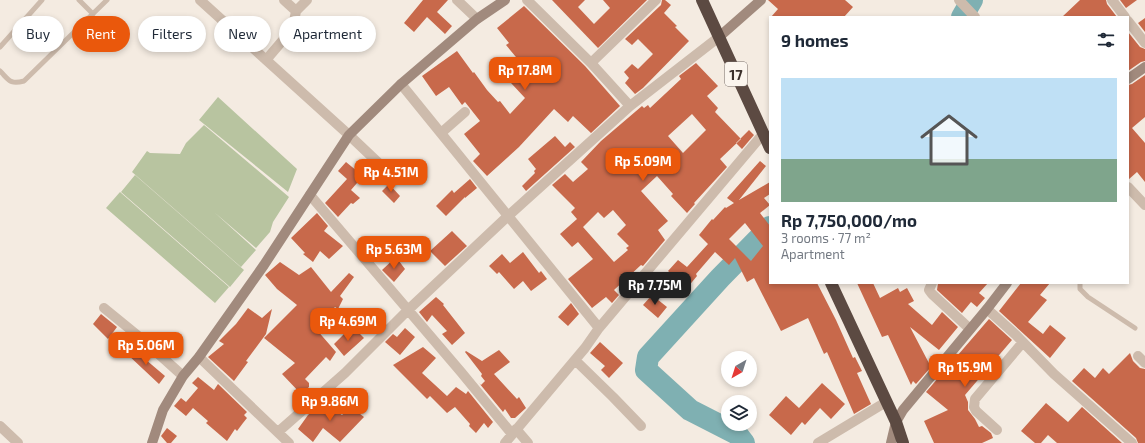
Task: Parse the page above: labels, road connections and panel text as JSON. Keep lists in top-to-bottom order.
{
  "streets": {
    "highway": ["17"]
  },
  "north": "bottom left",
  "page": {
    "chip": [
      "Buy",
      "Rent",
      "Filters",
      "New",
      "Apartment"
    ],
    "heading": "9 homes",
    "price": [
      "Rp 17.8M",
      "Rp 5.09M",
      "Rp 4.51M",
      "Rp 5.63M",
      "Rp 7.75M",
      "Rp 4.69M",
      "Rp 5.06M",
      "Rp 15.9M",
      "Rp 9.86M"
    ],
    "list": [
      {
        "name": "Rp 7,750,000/mo",
        "note": "3 rooms · 77 m² · Apartment"
      }
    ]
  }
}
